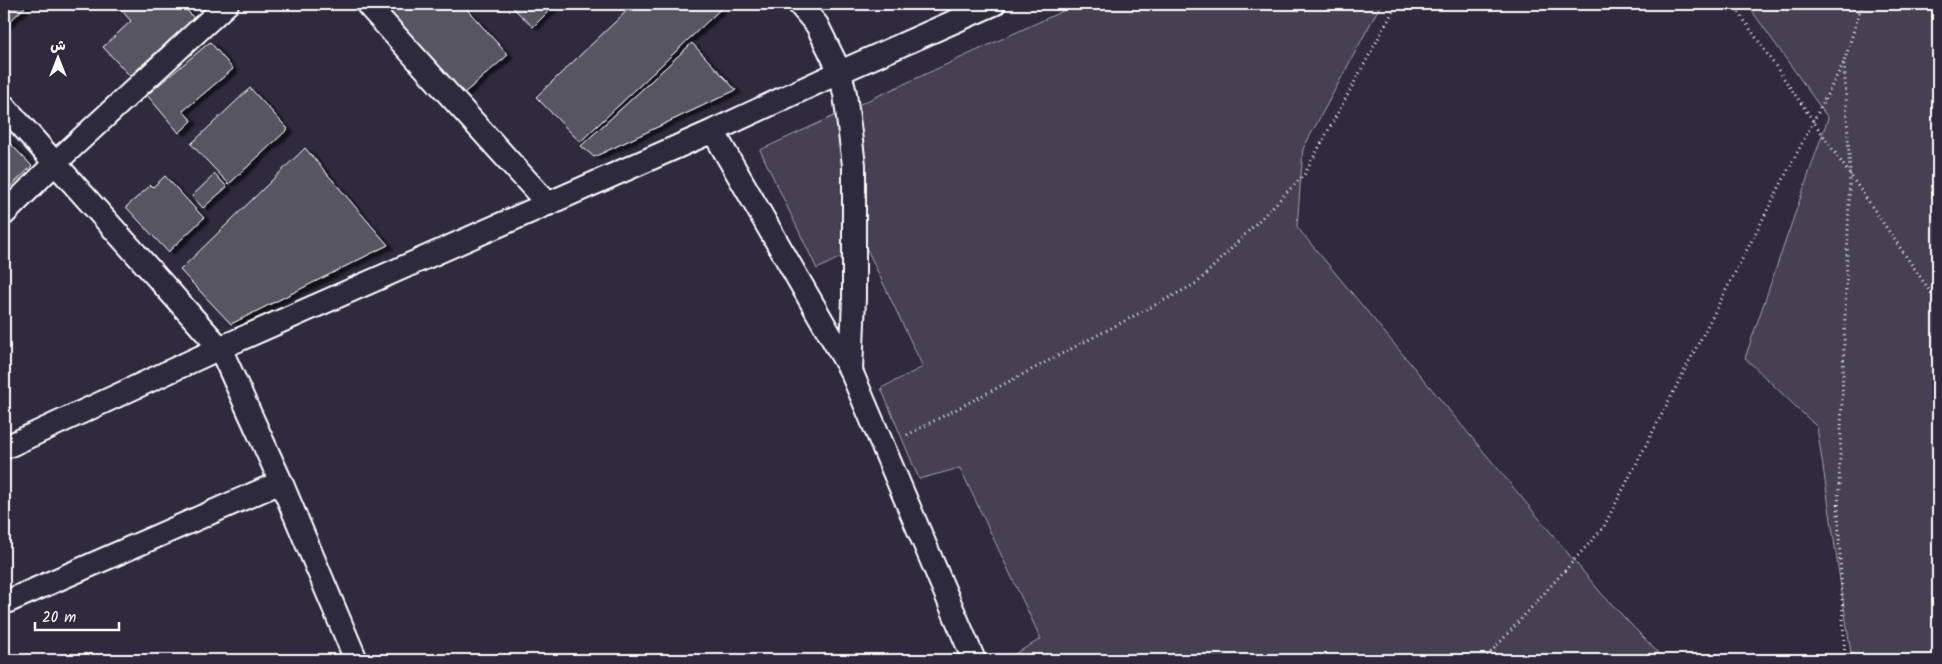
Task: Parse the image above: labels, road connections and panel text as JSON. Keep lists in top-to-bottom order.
{
  "scale_bar": "20 m",
  "north": "top"
}
